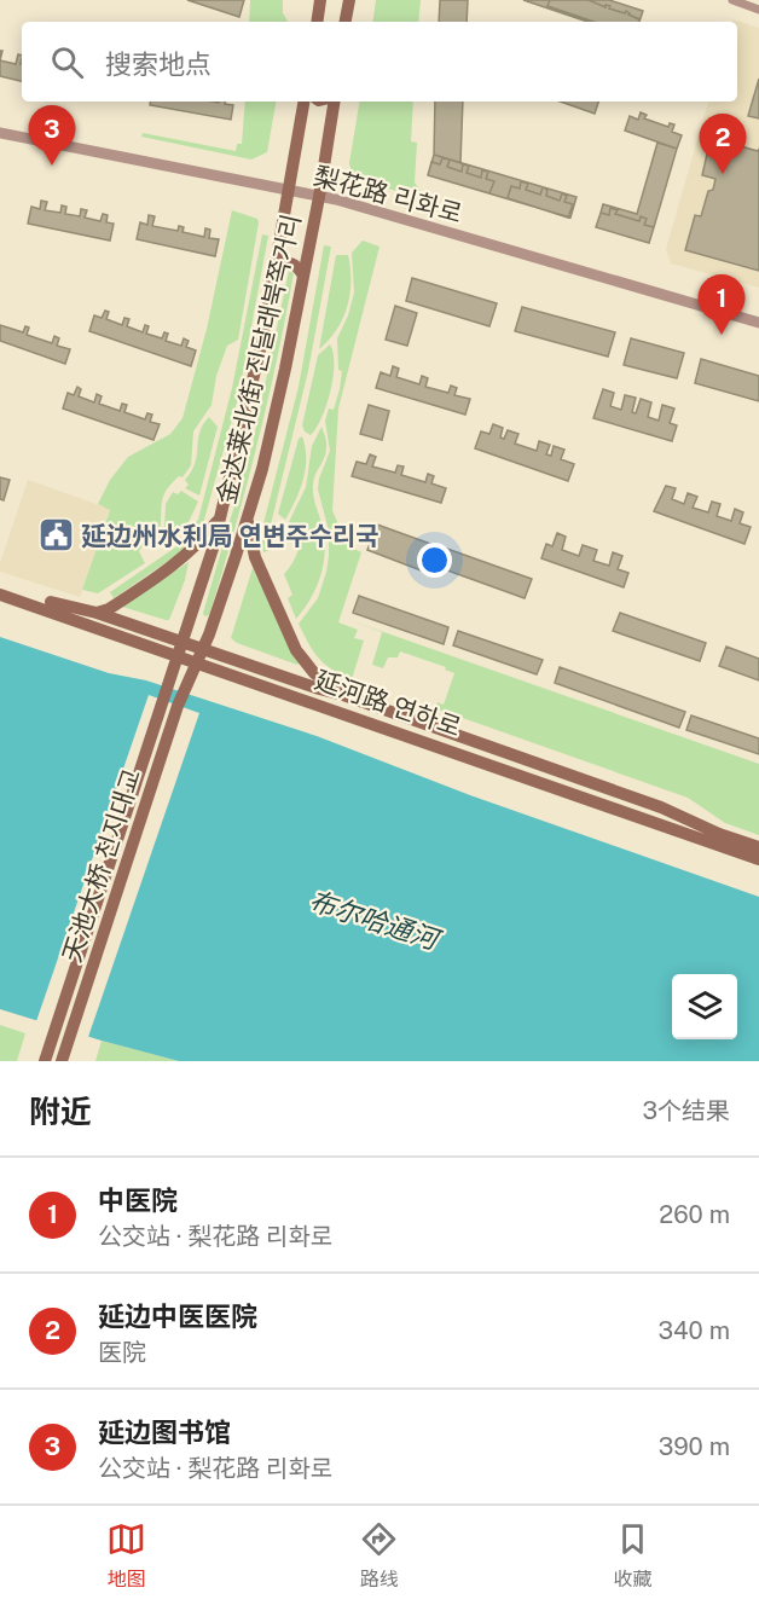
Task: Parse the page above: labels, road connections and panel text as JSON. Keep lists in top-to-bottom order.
{
  "streets": {
    "main road": ["金达莱北街 진달래북쪽거리", "延河路 연하로", "天池大桥 천지대교"],
    "street": ["梨花路 리화로"]
  },
  "crossings": [
    ["梨花路 리화로", "金达莱北街 진달래북쪽거리"],
    ["金达莱北街 진달래북쪽거리", "延河路 연하로"],
    ["金达莱北街 진달래북쪽거리", "天池大桥 천지대교"]
  ],
  "water": ["布尔哈通河"],
  "places": {
    "public building": ["延边州水利局 연변주수리국"]
  },
  "page": {
    "search": "搜索地点",
    "pins": ["3", "2", "1"],
    "heading": ["附近", "3个结果"],
    "list": [
      {
        "mark": "1",
        "name": "中医院",
        "note": "公交站 · 梨花路 리화로",
        "value": "260 m"
      },
      {
        "mark": "2",
        "name": "延边中医医院",
        "note": "医院",
        "value": "340 m"
      },
      {
        "mark": "3",
        "name": "延边图书馆",
        "note": "公交站 · 梨花路 리화로",
        "value": "390 m"
      }
    ],
    "nav": ["地图", "路线", "收藏"]
  }
}
